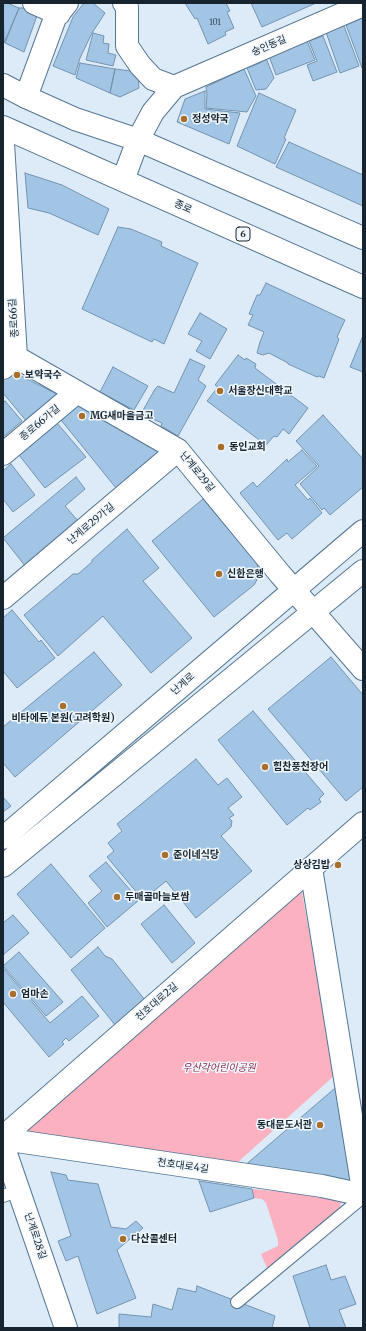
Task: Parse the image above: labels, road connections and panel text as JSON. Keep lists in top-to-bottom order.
{
  "streets": {
    "street": [
      "숭인동길",
      "종로",
      "6",
      "종로66길",
      "종로66가길",
      "난계로29길",
      "난계로29가길",
      "난계로",
      "천호대로2길",
      "천호대로4길",
      "난계로28길"
    ]
  },
  "crossings": [
    ["숭인동길", "종로"],
    ["종로66길", "난계로29길"],
    ["종로66가길", "난계로29길"],
    ["난계로29길", "난계로29가길"],
    ["난계로29길", "난계로"],
    ["천호대로2길", "천호대로4길"]
  ],
  "parks": ["우산각어린이공원"],
  "places": [
    "정성약국",
    "보약국수",
    "서울장신대학교",
    "MG새마을금고",
    "동인교회",
    "신한은행",
    "비타에듀 본원(고려학원)",
    "힘찬풍천장어",
    "준이네식당",
    "상상김밥",
    "두매골마늘보쌈",
    "엄마손",
    "동대문도서관",
    "다산콜센터"
  ],
  "house_numbers": ["101"]
}
